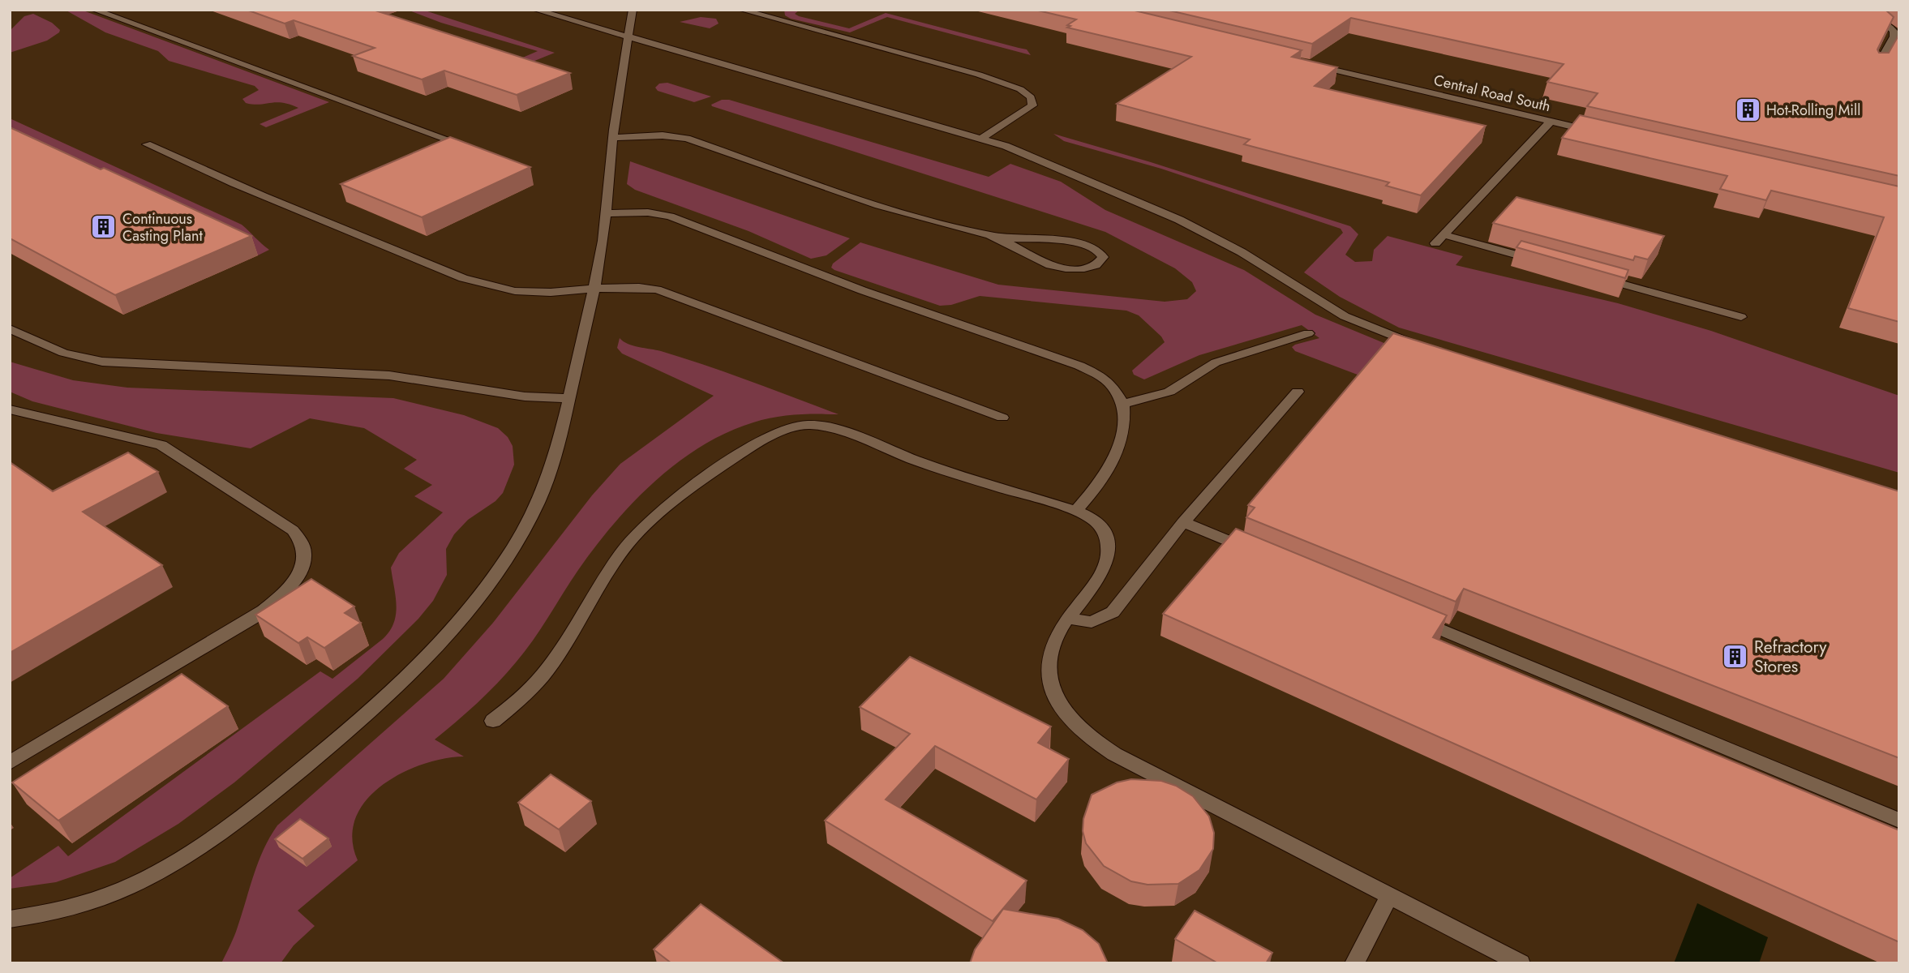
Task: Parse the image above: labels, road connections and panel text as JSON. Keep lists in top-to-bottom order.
{
  "streets": {
    "lane": ["Central Road South"]
  },
  "places": {
    "building": ["Hot-Rolling Mill", "Continuous Casting Plant", "Refractory Stores"]
  }
}
